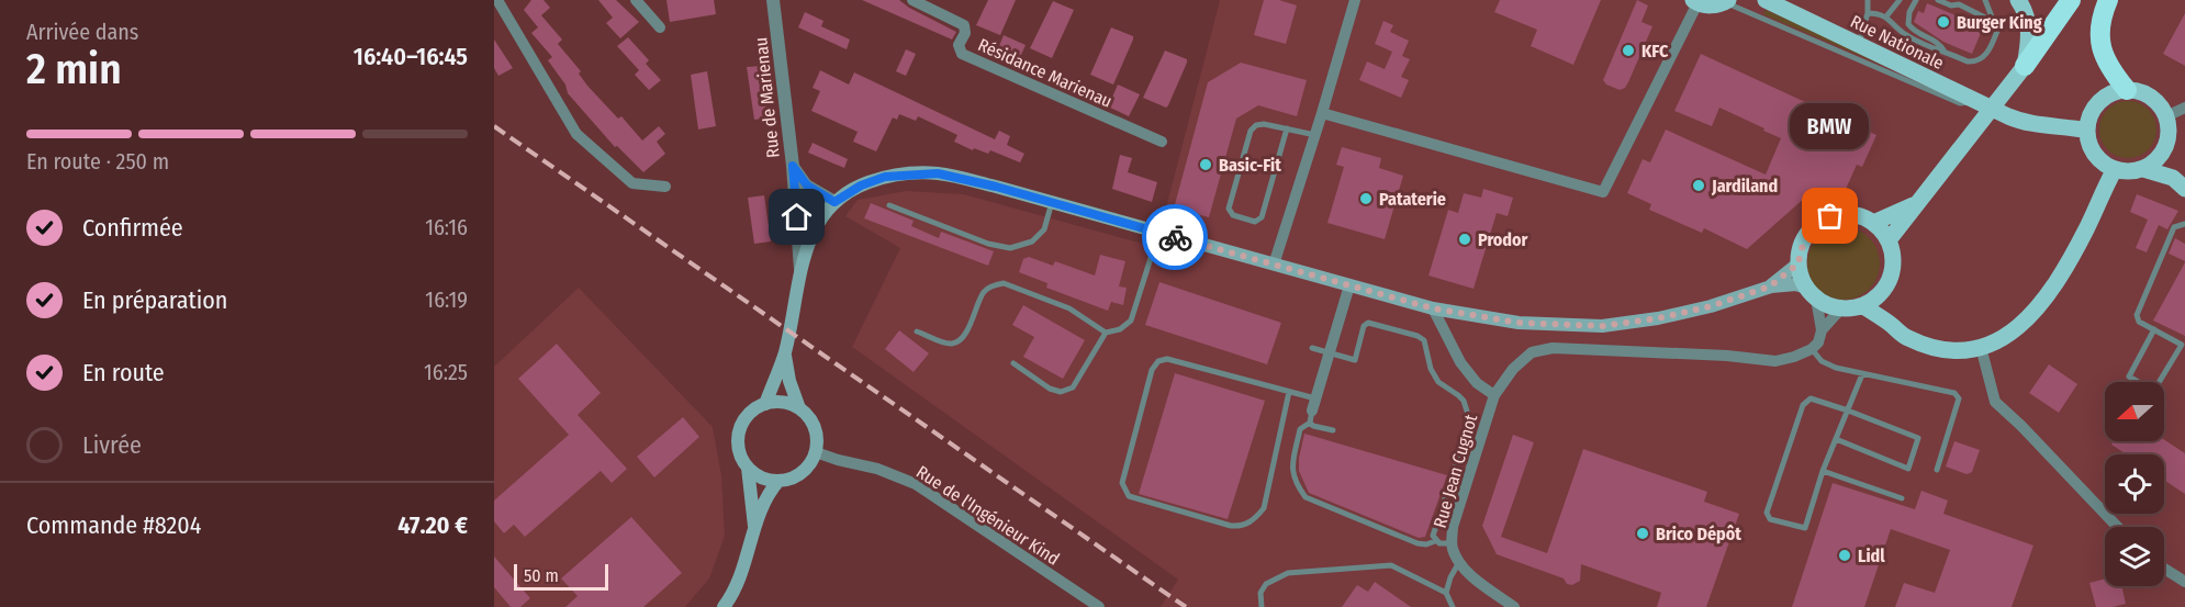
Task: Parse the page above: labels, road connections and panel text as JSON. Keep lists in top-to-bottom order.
{
  "streets": {
    "main road": ["Rue Nationale"],
    "street": [
      "Résidance Marienau",
      "Rue de Marienau",
      "Rue Jean Cugnot",
      "Rue de l'Ingénieur Kind"
    ]
  },
  "places": [
    "Burger King",
    "KFC",
    "Basic-Fit",
    "Jardiland",
    "Pataterie",
    "BMW",
    "Prodor",
    "Brico Dépôt",
    "Lidl"
  ],
  "scale_bar": "50 m",
  "north": "left",
  "page": {
    "heading": ["2 min", "Arrivée dans", "16:40–16:45"],
    "panel": ["Commande #8204", "47.20 €"],
    "bubble": "BMW",
    "bar": "En route · 250 m",
    "list": [
      ["Confirmée", "16:16"],
      ["En préparation", "16:19"],
      ["En route", "16:25"],
      "Livrée"
    ],
    "scale": "50 m"
  }
}
